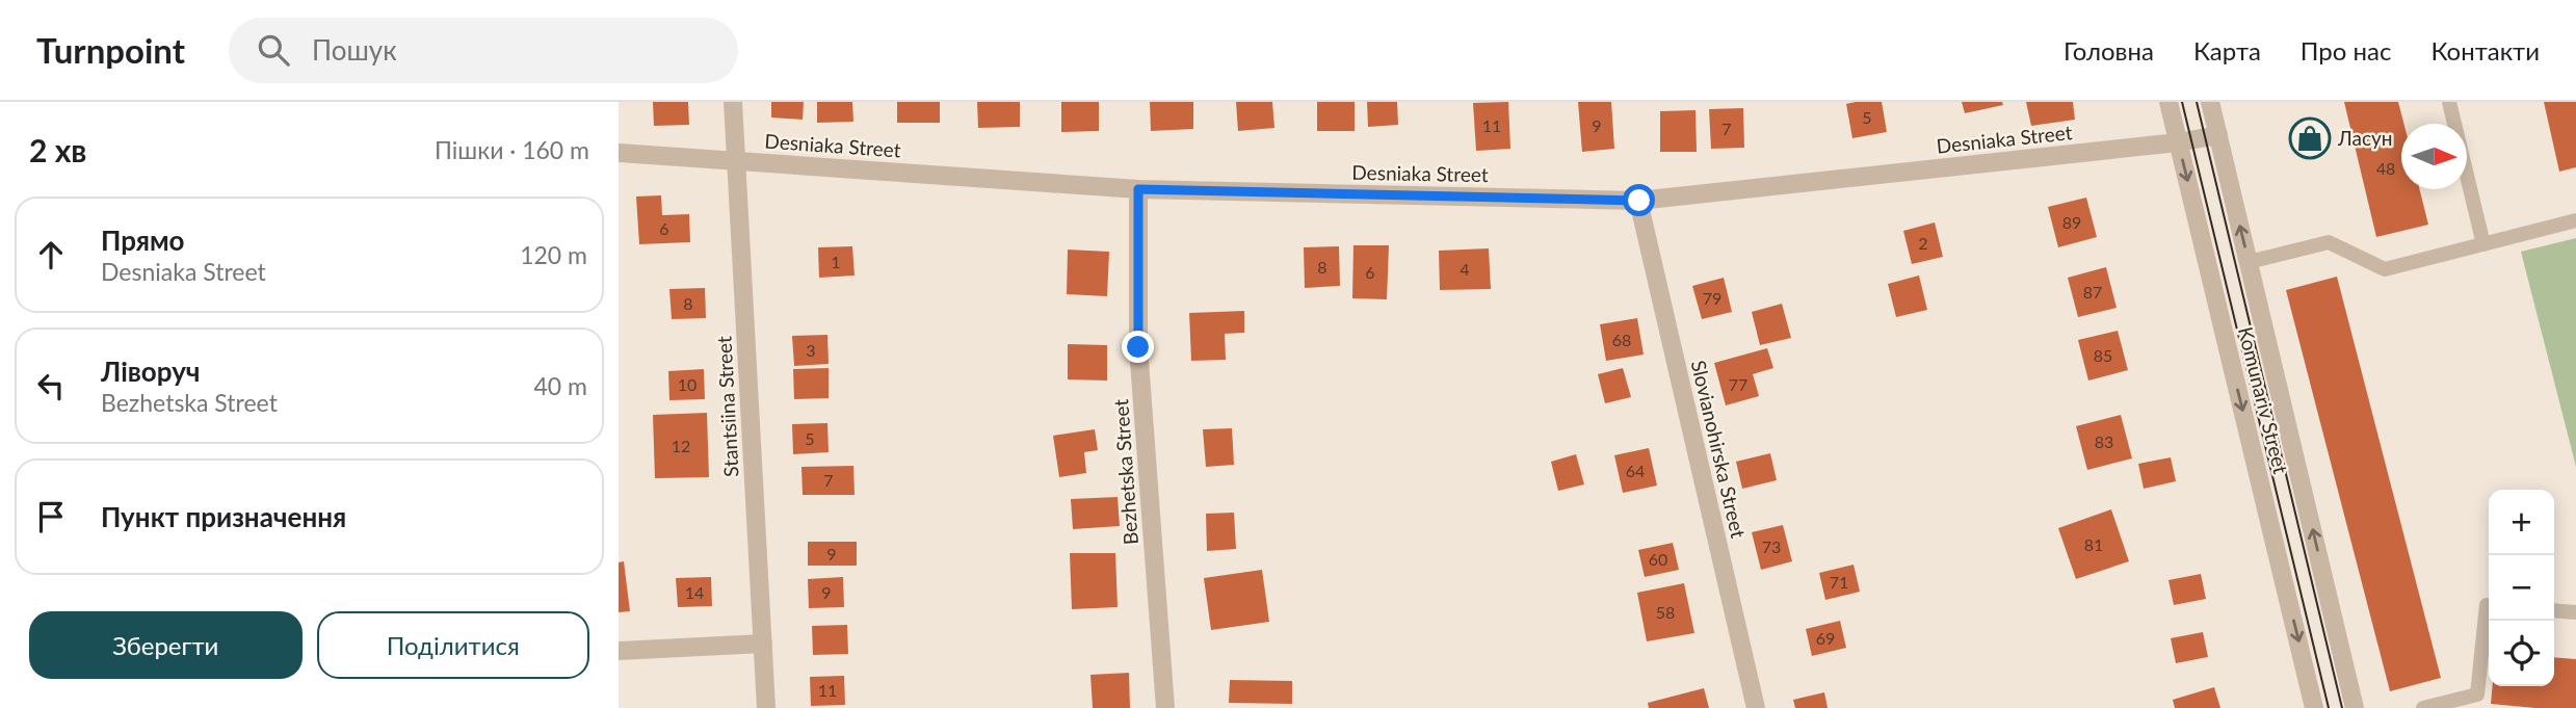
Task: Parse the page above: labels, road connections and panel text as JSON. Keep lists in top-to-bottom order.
{
  "streets": {
    "street": [
      "Desniaka Street",
      "Komunariv Street",
      "Stantsiina Street",
      "Slovianohirska Street",
      "Bezhetska Street"
    ]
  },
  "crossings": [
    ["Desniaka Street", "Komunariv Street"],
    ["Desniaka Street", "Stantsiina Street"],
    ["Desniaka Street", "Slovianohirska Street"],
    ["Desniaka Street", "Bezhetska Street"]
  ],
  "places": {
    "shop": ["Ласун"]
  },
  "house_numbers": [
    "5",
    "11",
    "9",
    "7",
    "48",
    "89",
    "6",
    "2",
    "1",
    "8",
    "4",
    "6",
    "87",
    "79",
    "8",
    "68",
    "3",
    "85",
    "10",
    "77",
    "5",
    "83",
    "12",
    "64",
    "7",
    "81",
    "73",
    "9",
    "60",
    "71",
    "14",
    "9",
    "58",
    "69",
    "11"
  ],
  "north": "right",
  "page": {
    "header": "Turnpoint",
    "search": "Пошук",
    "nav": [
      "Головна",
      "Карта",
      "Про нас",
      "Контакти"
    ],
    "heading": ["2 хв", "Пішки · 160 m"],
    "list": [
      ["Прямо", "Desniaka Street", "120 m"],
      ["Ліворуч", "Bezhetska Street", "40 m"],
      "Пункт призначення"
    ],
    "map_buttons": ["+", "−"],
    "buttons": ["Зберегти", "Поділитися"]
  }
}
